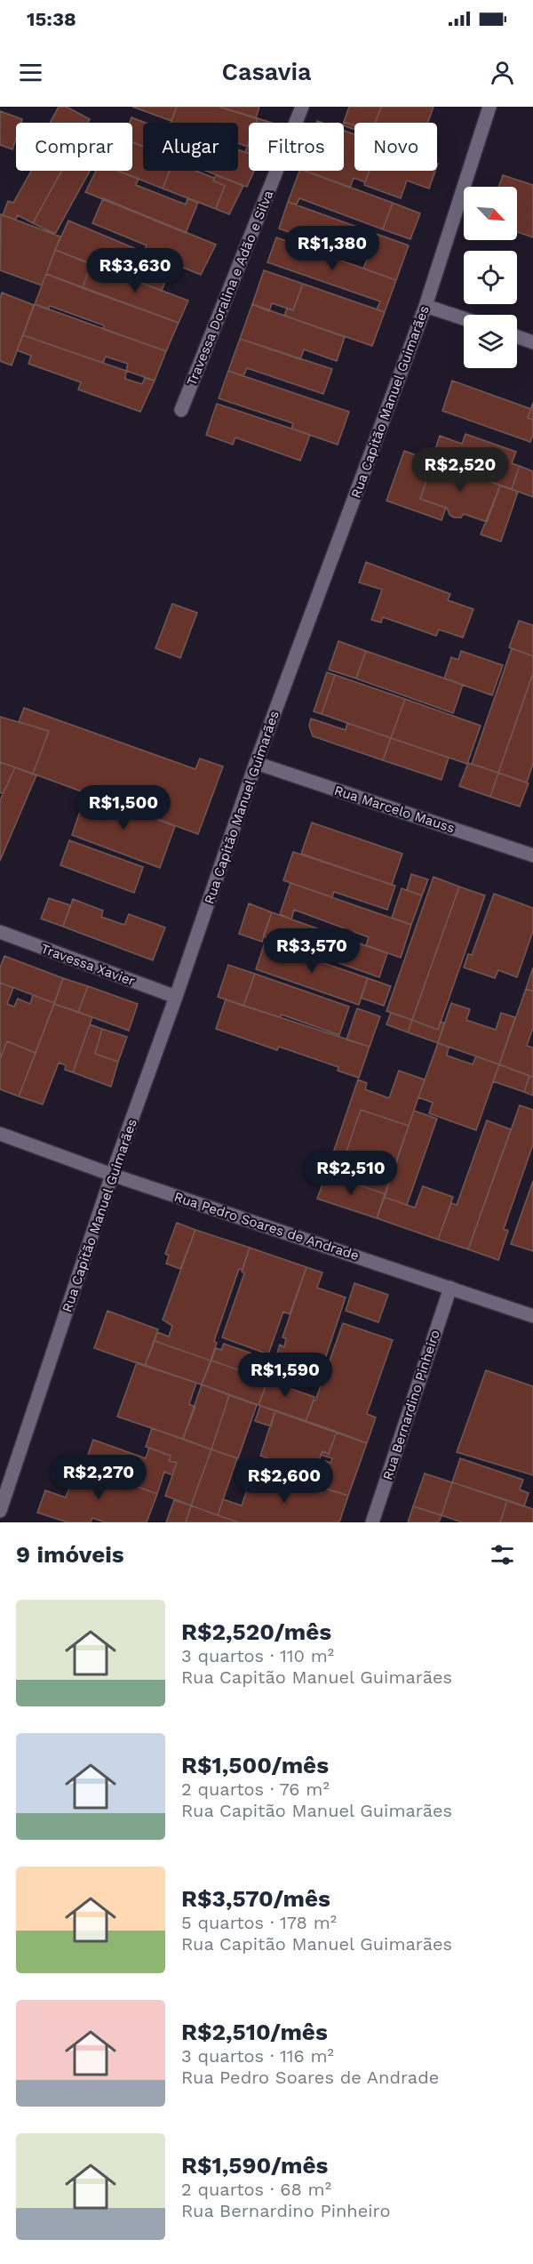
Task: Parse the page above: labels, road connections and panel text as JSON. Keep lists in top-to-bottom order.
{
  "streets": {
    "street": [
      "Travessa Doralina e Adão e Silva",
      "Rua Capitão Manuel Guimarães",
      "Rua Marcelo Mauss",
      "Travessa Xavier",
      "Rua Pedro Soares de Andrade",
      "Rua Bernardino Pinheiro"
    ]
  },
  "crossings": [
    ["Rua Capitão Manuel Guimarães", "Rua Marcelo Mauss"],
    ["Rua Capitão Manuel Guimarães", "Travessa Xavier"],
    ["Rua Capitão Manuel Guimarães", "Rua Pedro Soares de Andrade"],
    ["Rua Pedro Soares de Andrade", "Rua Bernardino Pinheiro"]
  ],
  "north": "bottom right",
  "page": {
    "status": "15:38",
    "header": "Casavia",
    "chip": [
      "Comprar",
      "Alugar",
      "Filtros",
      "Novo"
    ],
    "price": [
      "R$1,380",
      "R$3,630",
      "R$2,520",
      "R$1,500",
      "R$3,570",
      "R$2,510",
      "R$1,590",
      "R$2,270",
      "R$2,600"
    ],
    "heading": "9 imóveis",
    "list": [
      {
        "name": "R$2,520/mês",
        "note": "3 quartos · 110 m² · Rua Capitão Manuel Guimarães"
      },
      {
        "name": "R$1,500/mês",
        "note": "2 quartos · 76 m² · Rua Capitão Manuel Guimarães"
      },
      {
        "name": "R$3,570/mês",
        "note": "5 quartos · 178 m² · Rua Capitão Manuel Guimarães"
      },
      {
        "name": "R$2,510/mês",
        "note": "3 quartos · 116 m² · Rua Pedro Soares de Andrade"
      },
      {
        "name": "R$1,590/mês",
        "note": "2 quartos · 68 m² · Rua Bernardino Pinheiro"
      }
    ]
  }
}
